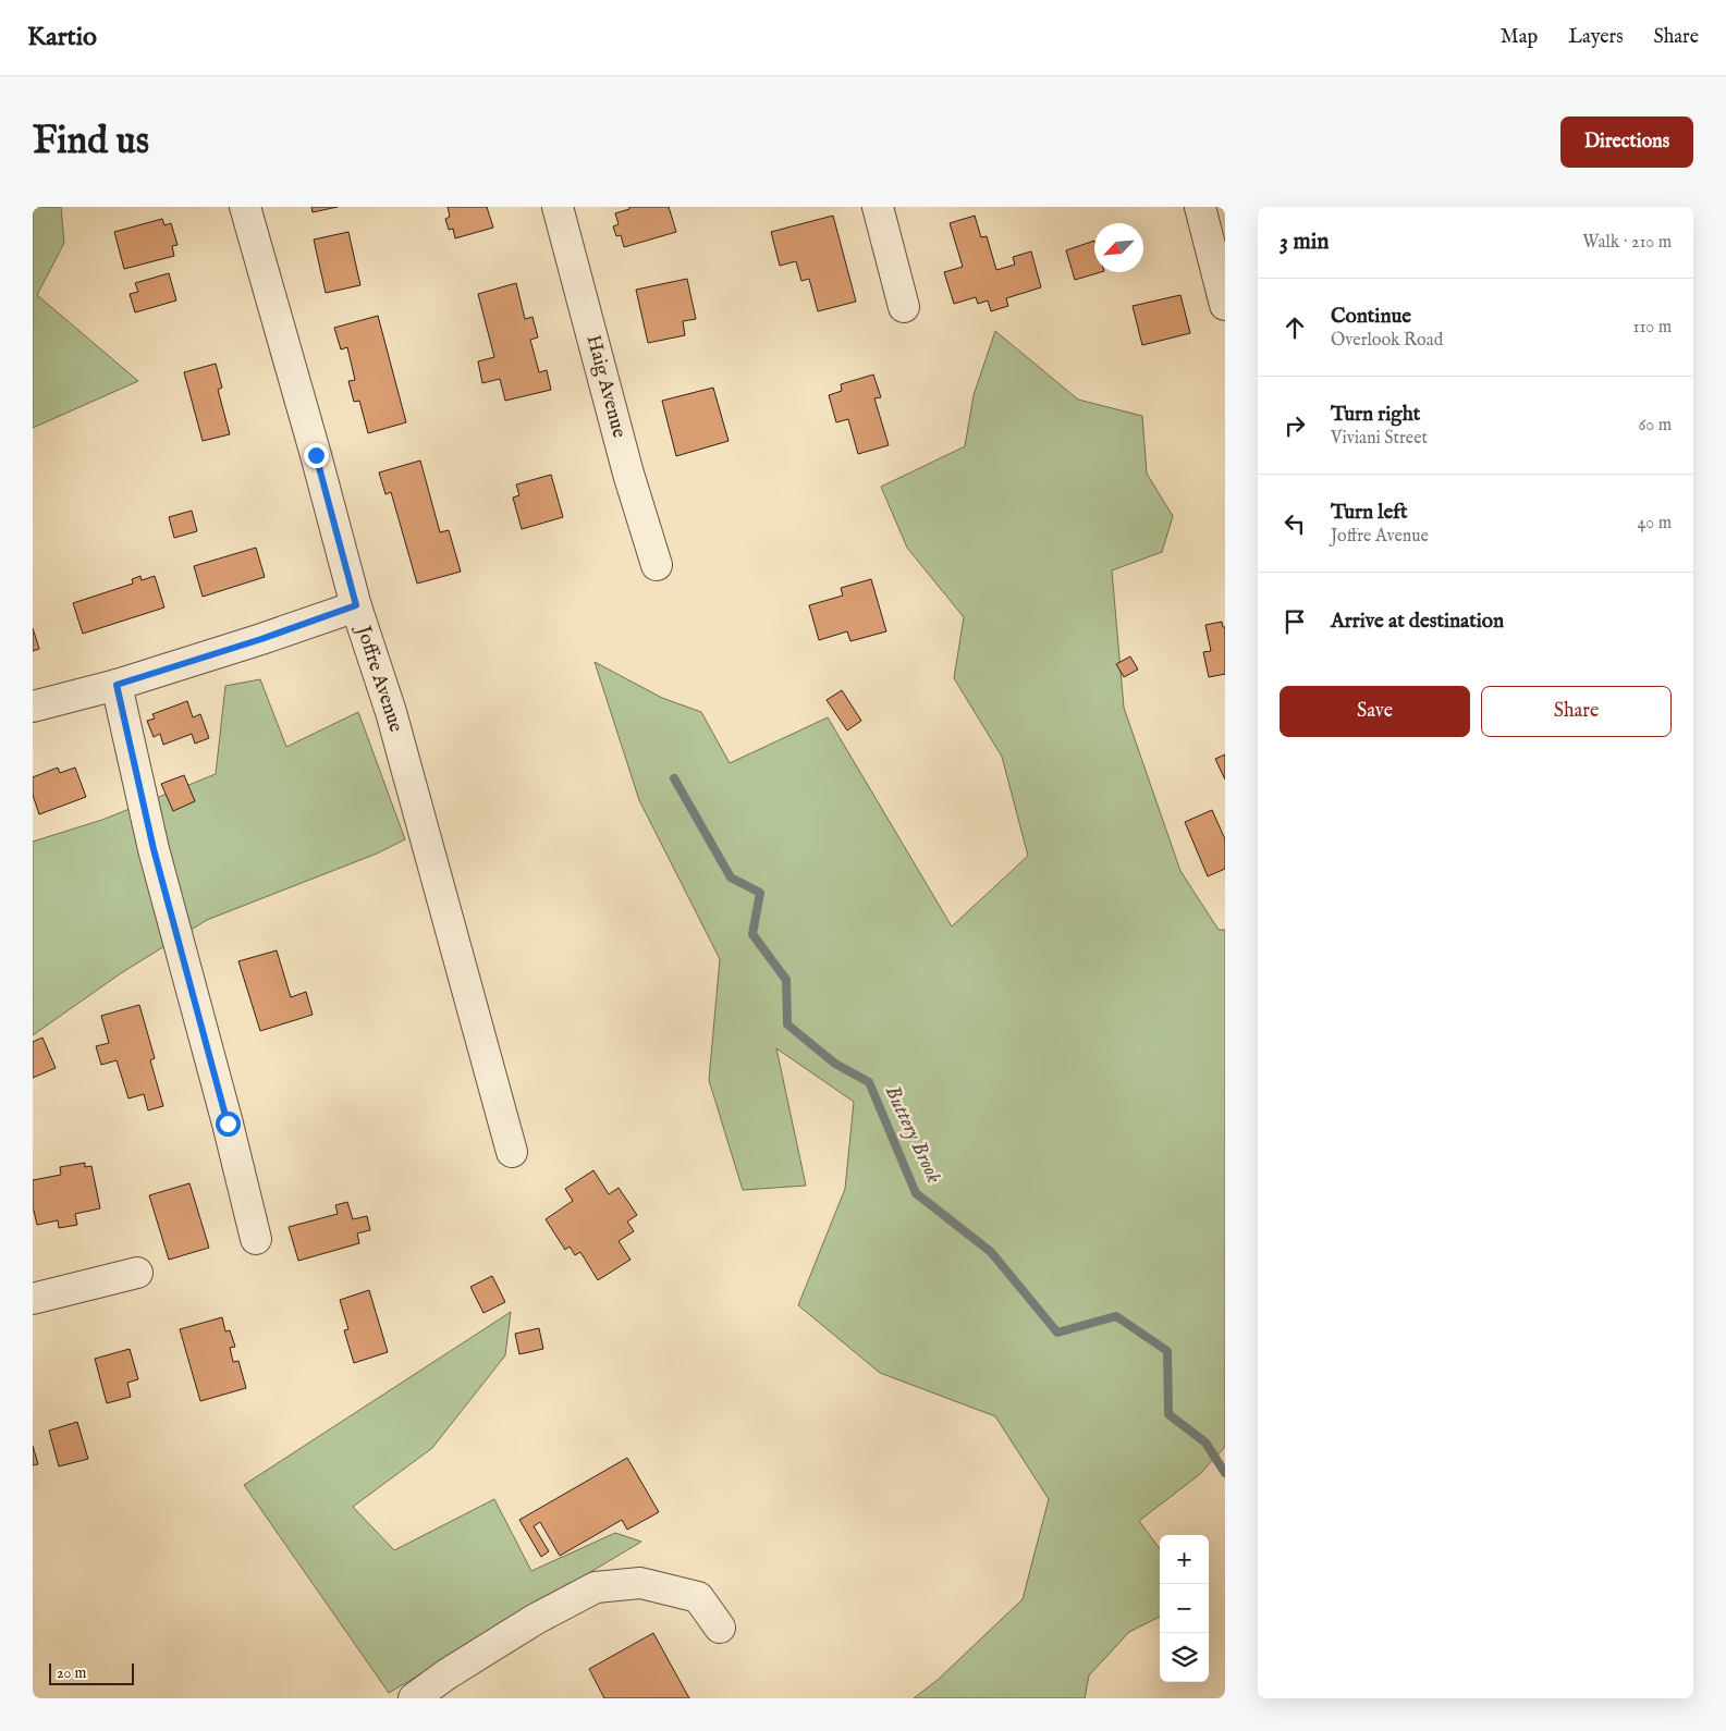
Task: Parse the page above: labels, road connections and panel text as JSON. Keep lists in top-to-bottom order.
{
  "streets": {
    "street": ["Haig Avenue", "Joffre Avenue"]
  },
  "water": ["Buttery Brook"],
  "scale_bar": "20 m",
  "north": "bottom left",
  "page": {
    "header": "Kartio",
    "nav": ["Map", "Layers", "Share"],
    "buttons": [
      "Directions",
      ["Save", "Share"]
    ],
    "title": "Find us",
    "heading": ["3 min", "Walk · 210 m"],
    "list": [
      ["Continue", "Overlook Road", "110 m"],
      ["Turn right", "Viviani Street", "60 m"],
      ["Turn left", "Joffre Avenue", "40 m"],
      "Arrive at destination"
    ],
    "map_buttons": ["+", "−"],
    "scale": "20 m"
  }
}
